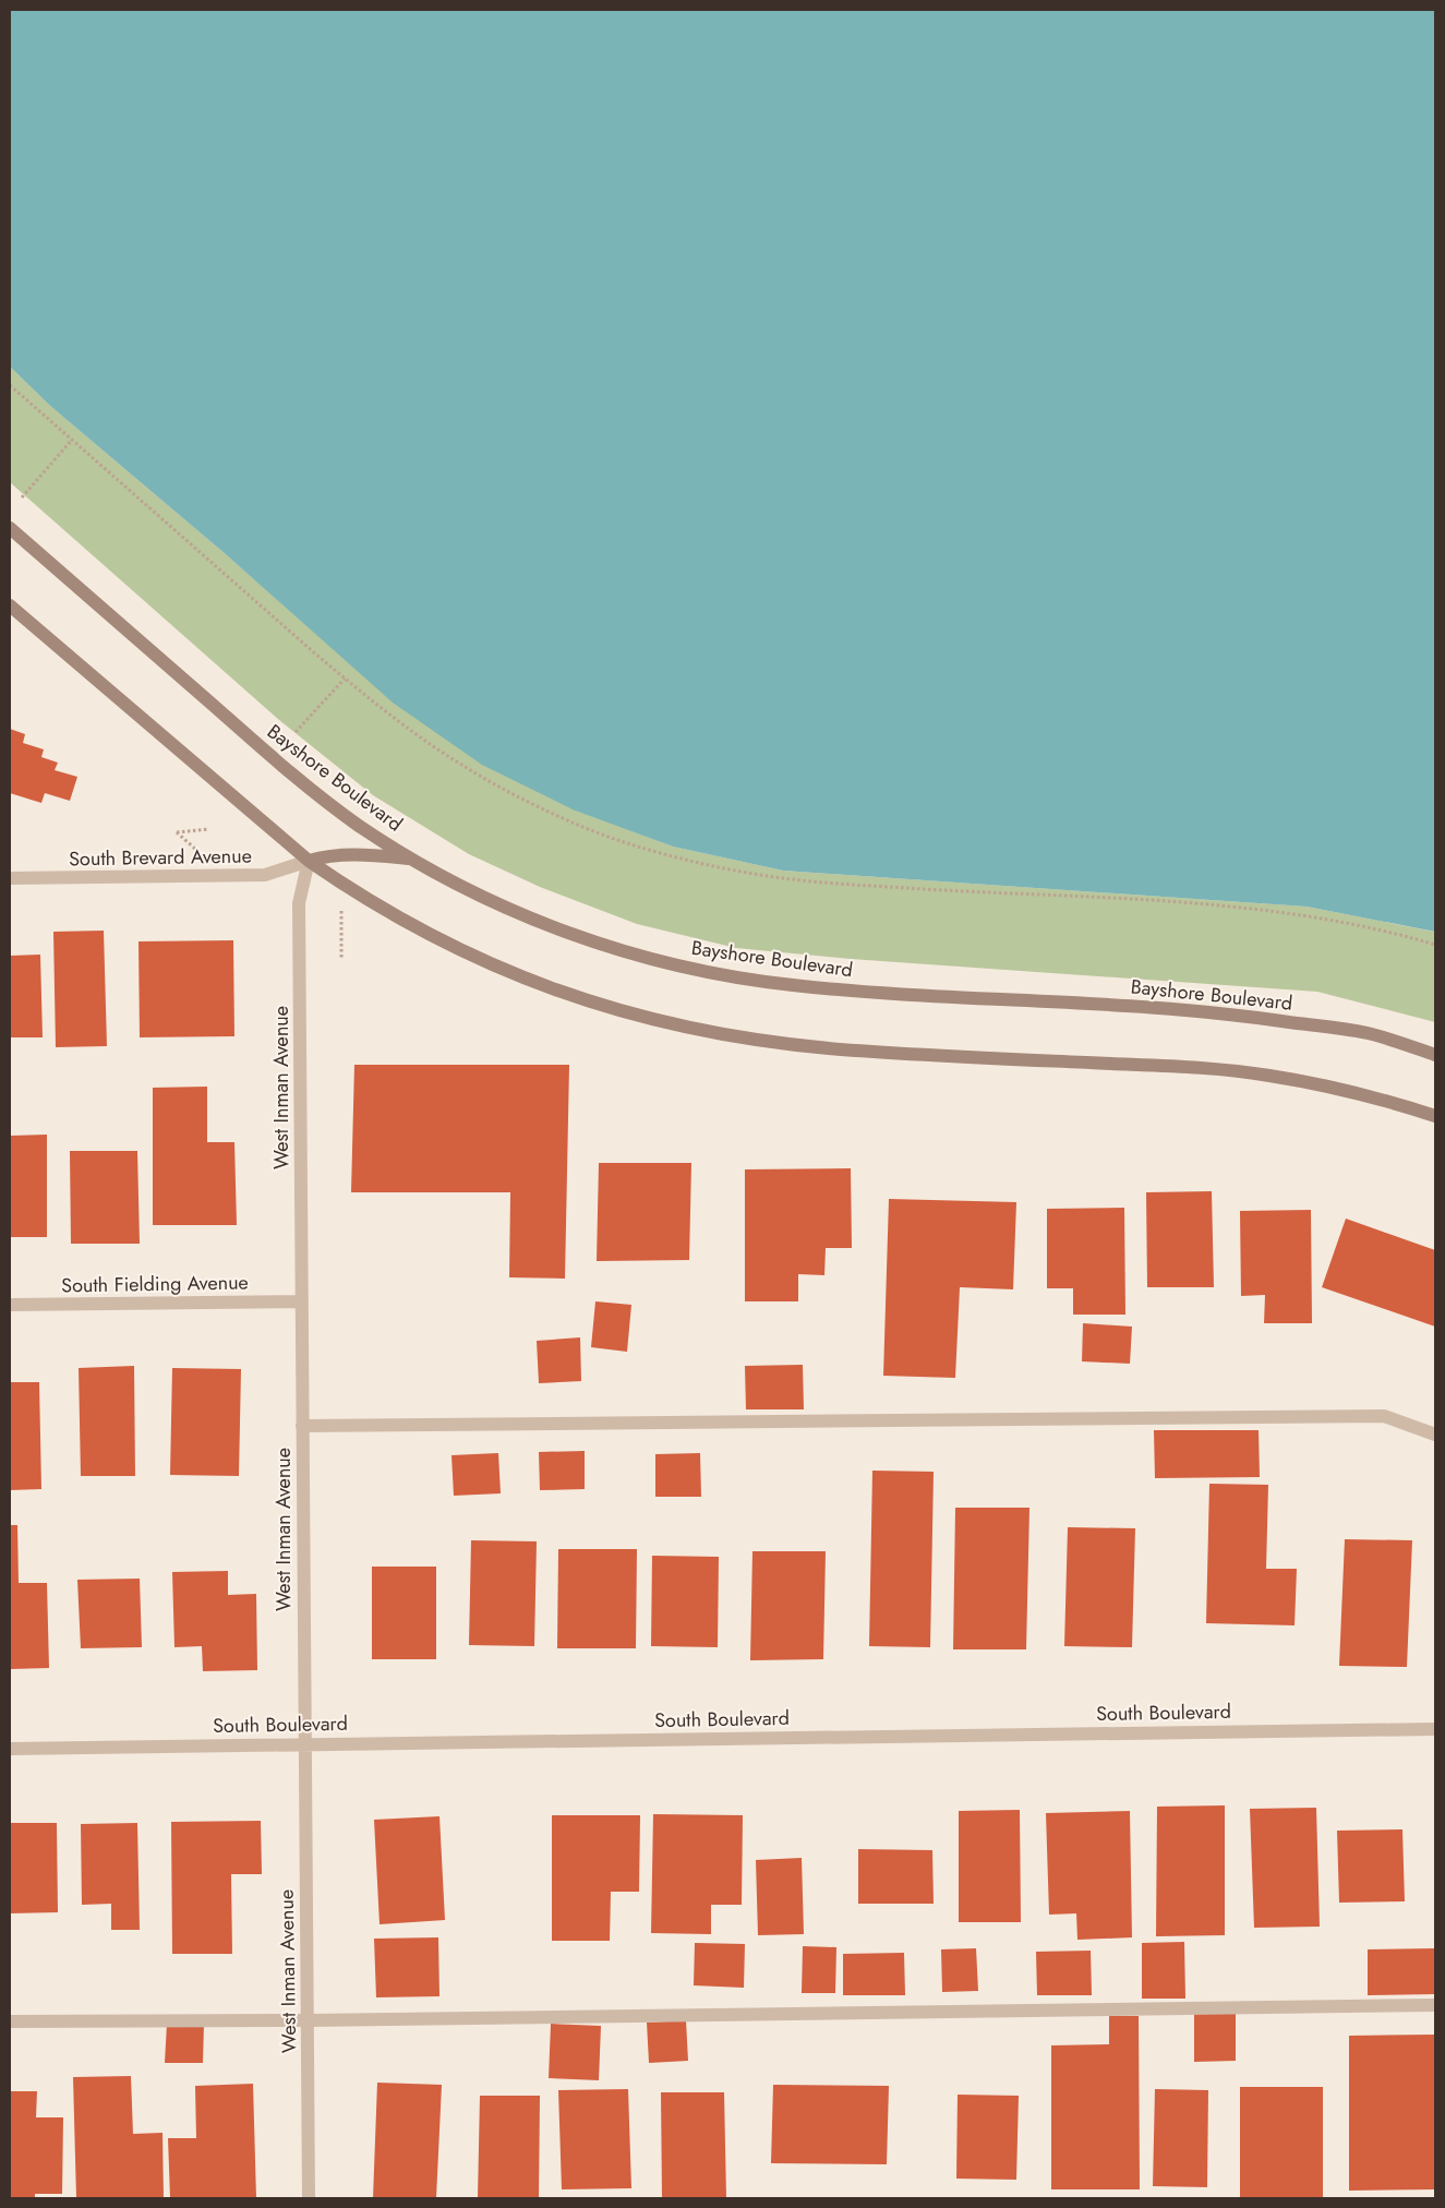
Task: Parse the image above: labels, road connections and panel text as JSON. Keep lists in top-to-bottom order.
{
  "streets": {
    "main road": ["Bayshore Boulevard"],
    "street": [
      "South Brevard Avenue",
      "West Inman Avenue",
      "South Fielding Avenue",
      "South Boulevard"
    ]
  },
  "crossings": [
    ["South Brevard Avenue", "West Inman Avenue"],
    ["West Inman Avenue", "South Fielding Avenue"],
    ["West Inman Avenue", "South Boulevard"]
  ]
}
